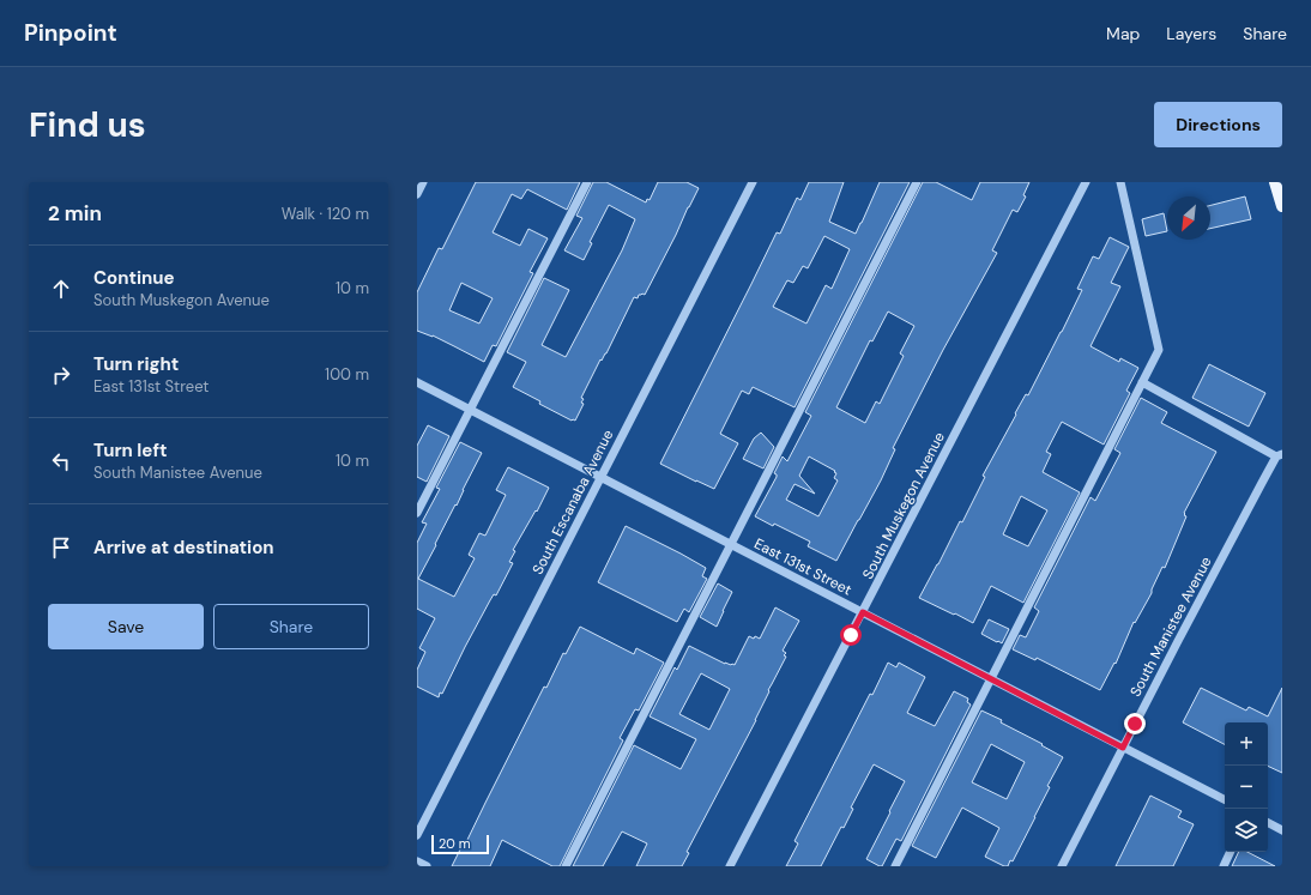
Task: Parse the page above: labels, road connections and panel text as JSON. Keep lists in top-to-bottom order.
{
  "streets": {
    "street": [
      "South Escanaba Avenue",
      "South Muskegon Avenue",
      "East 131st Street",
      "South Manistee Avenue"
    ]
  },
  "crossings": [
    ["South Escanaba Avenue", "East 131st Street"],
    ["South Muskegon Avenue", "East 131st Street"],
    ["East 131st Street", "South Manistee Avenue"]
  ],
  "scale_bar": "20 m",
  "north": "bottom left",
  "page": {
    "header": "Pinpoint",
    "nav": ["Map", "Layers", "Share"],
    "buttons": [
      "Directions",
      ["Save", "Share"]
    ],
    "title": "Find us",
    "heading": ["2 min", "Walk · 120 m"],
    "list": [
      ["Continue", "South Muskegon Avenue", "10 m"],
      ["Turn right", "East 131st Street", "100 m"],
      ["Turn left", "South Manistee Avenue", "10 m"],
      "Arrive at destination"
    ],
    "map_buttons": ["+", "−"],
    "scale": "20 m"
  }
}
